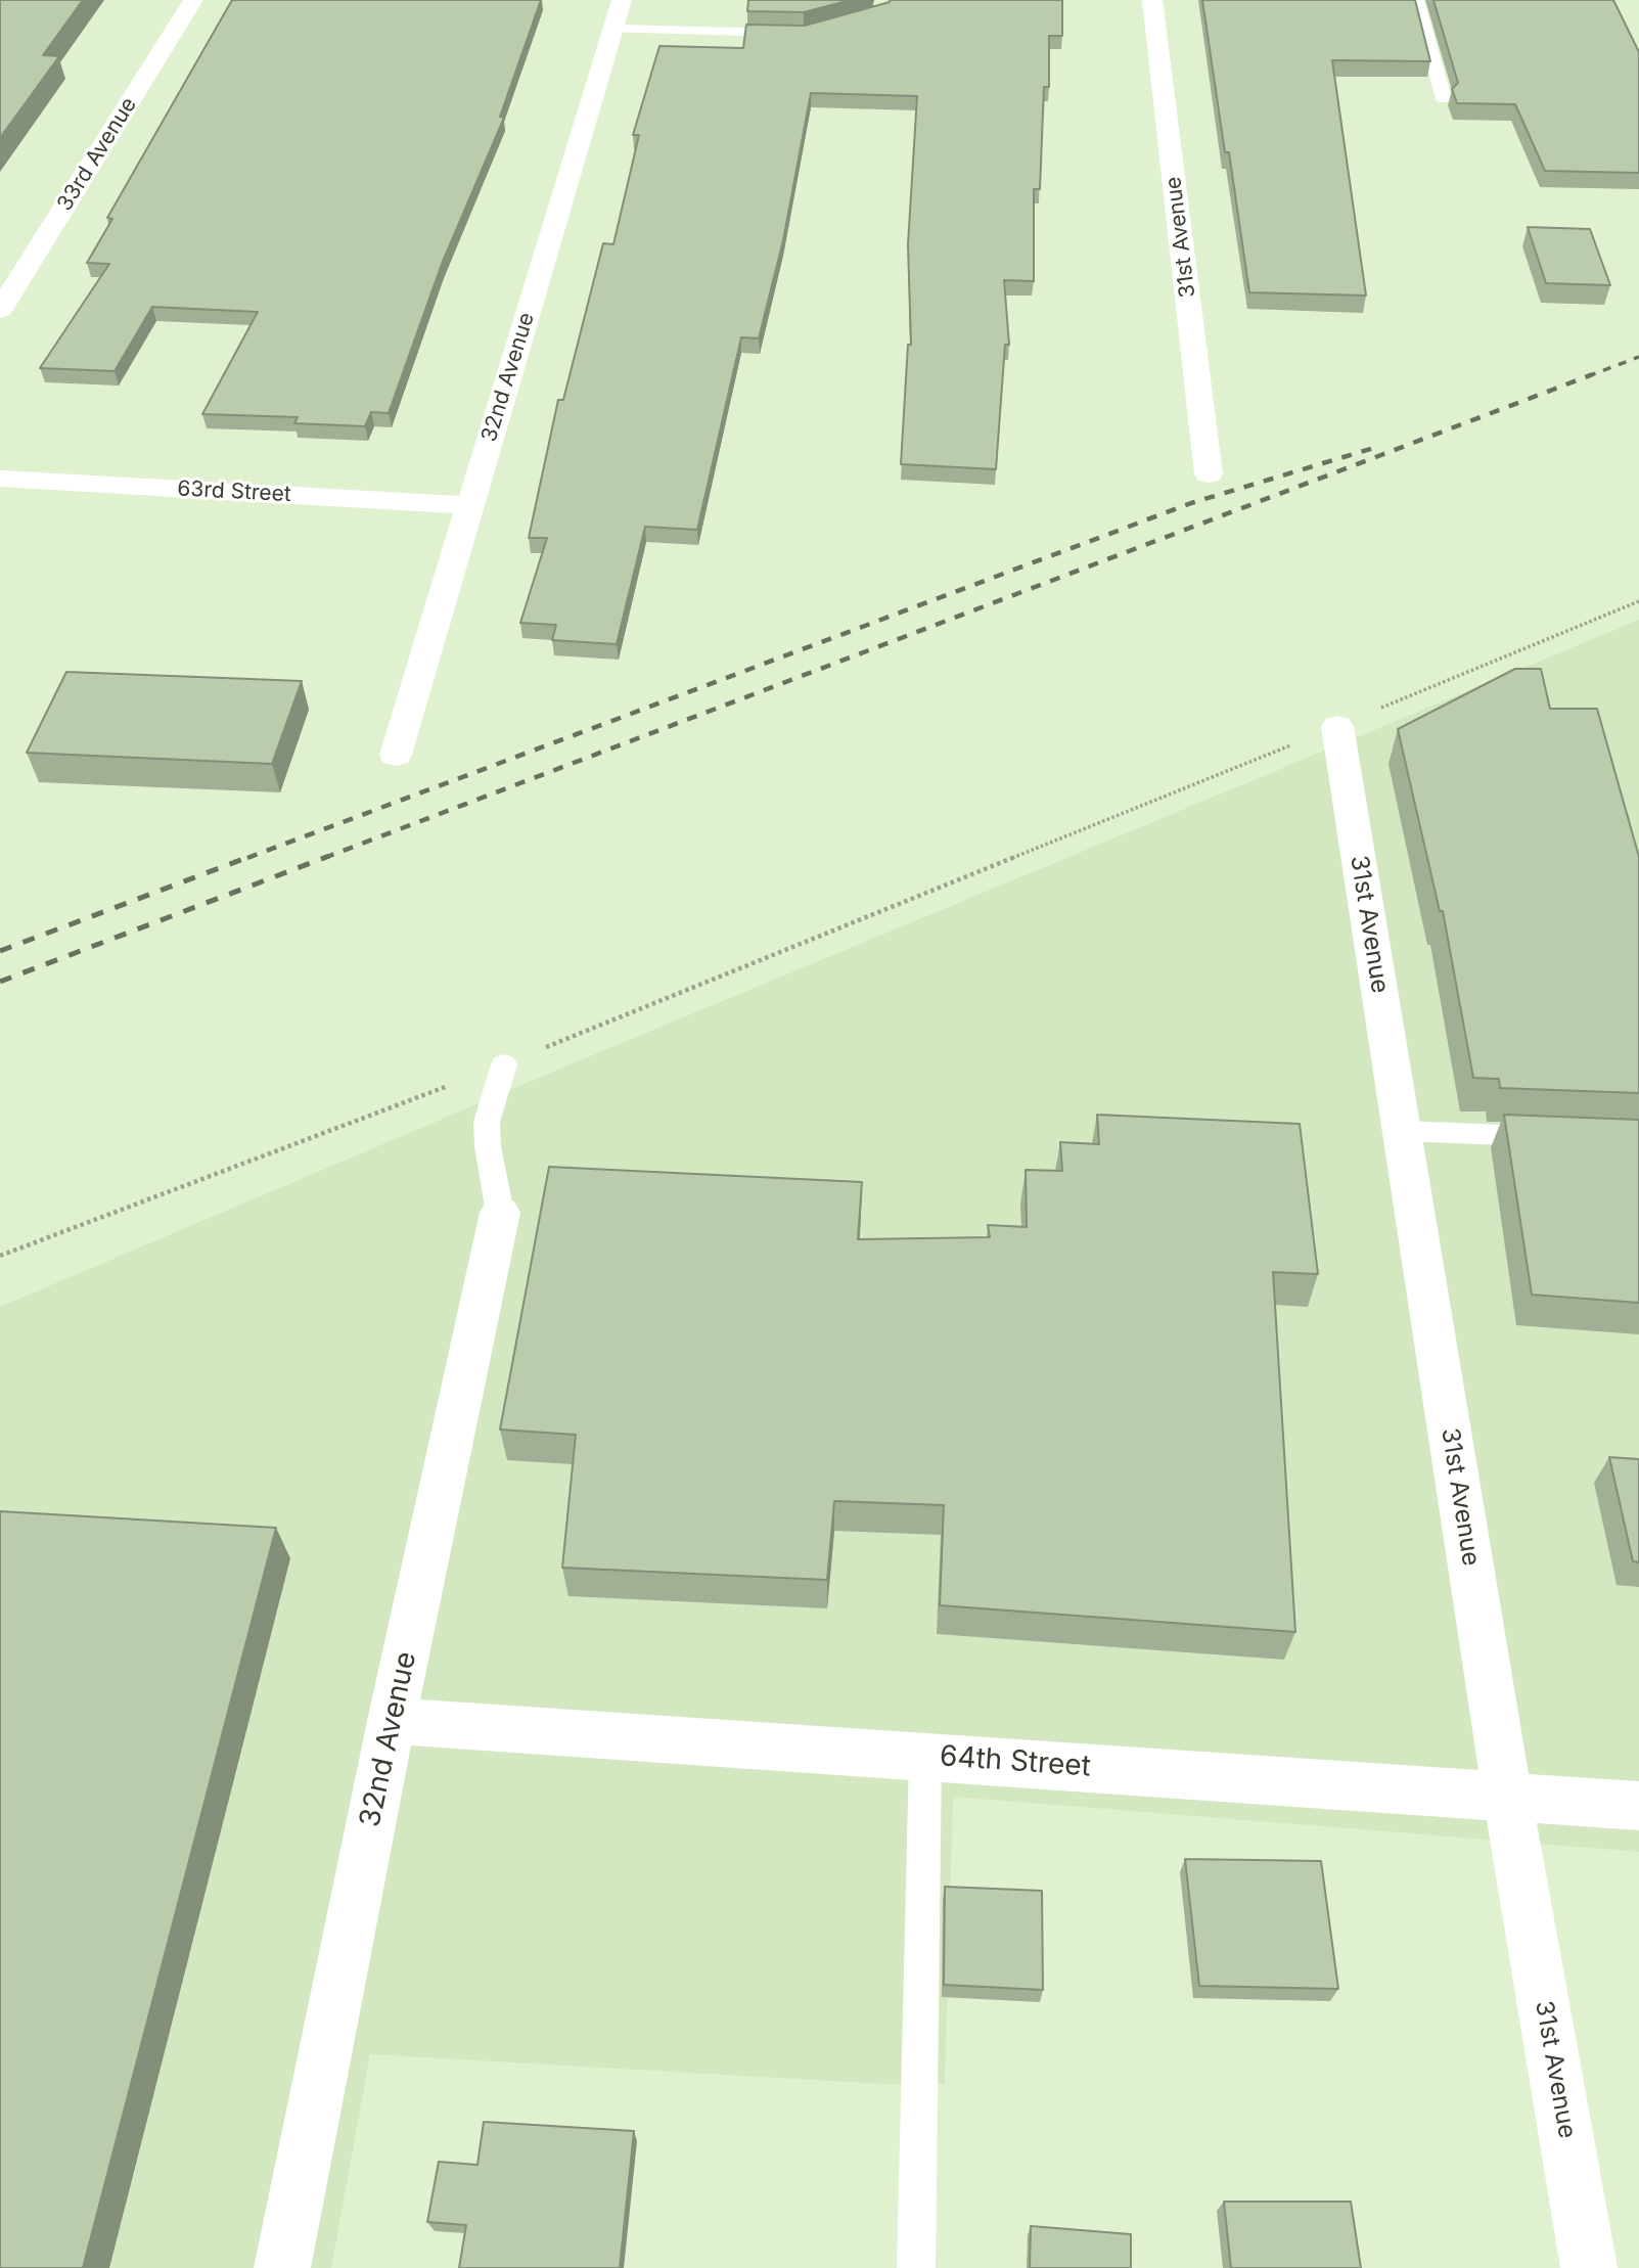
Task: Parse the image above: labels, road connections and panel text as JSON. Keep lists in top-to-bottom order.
{
  "streets": {
    "street": [
      "33rd Avenue",
      "31st Avenue",
      "32nd Avenue",
      "63rd Street",
      "64th Street"
    ]
  },
  "crossings": [
    ["31st Avenue", "64th Street"],
    ["32nd Avenue", "63rd Street"],
    ["32nd Avenue", "64th Street"]
  ]
}
